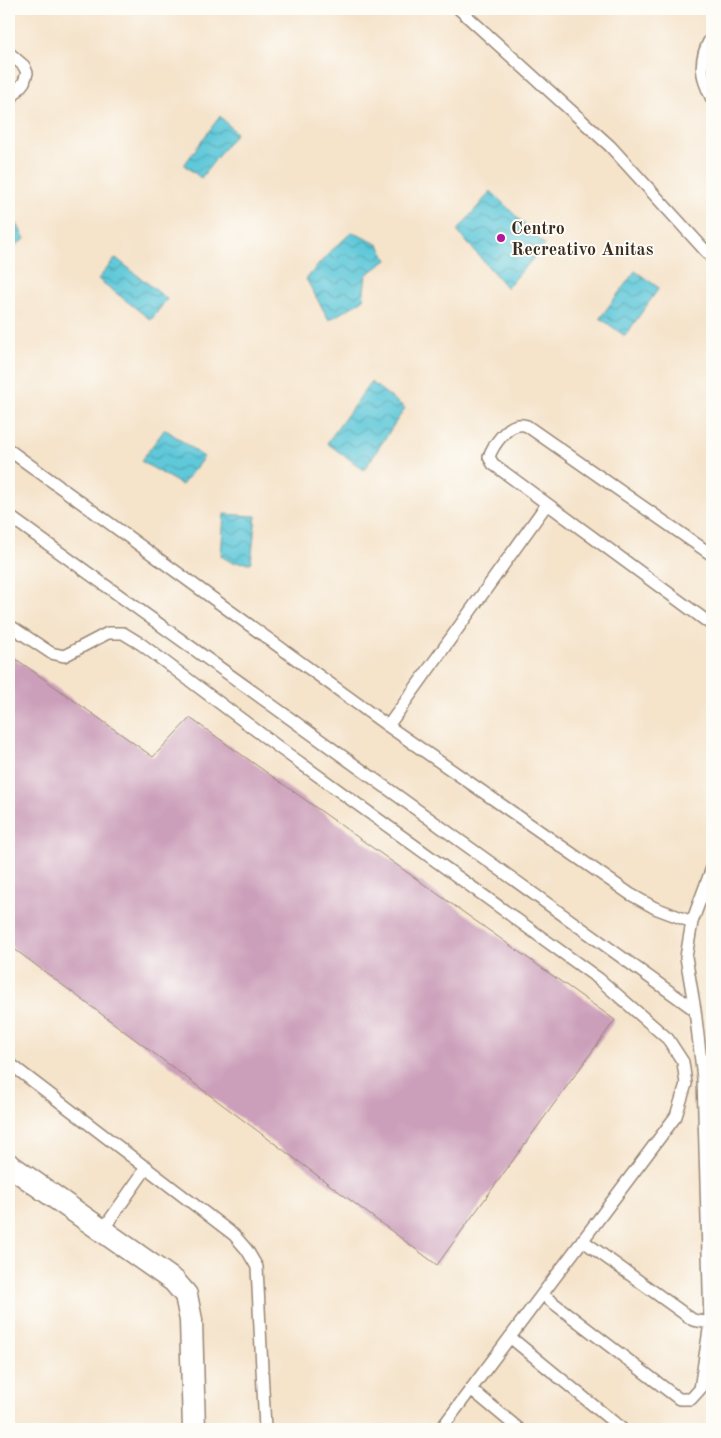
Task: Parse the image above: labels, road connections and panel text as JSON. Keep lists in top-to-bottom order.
{
  "places": ["Centro Recreativo Anitas"]
}
